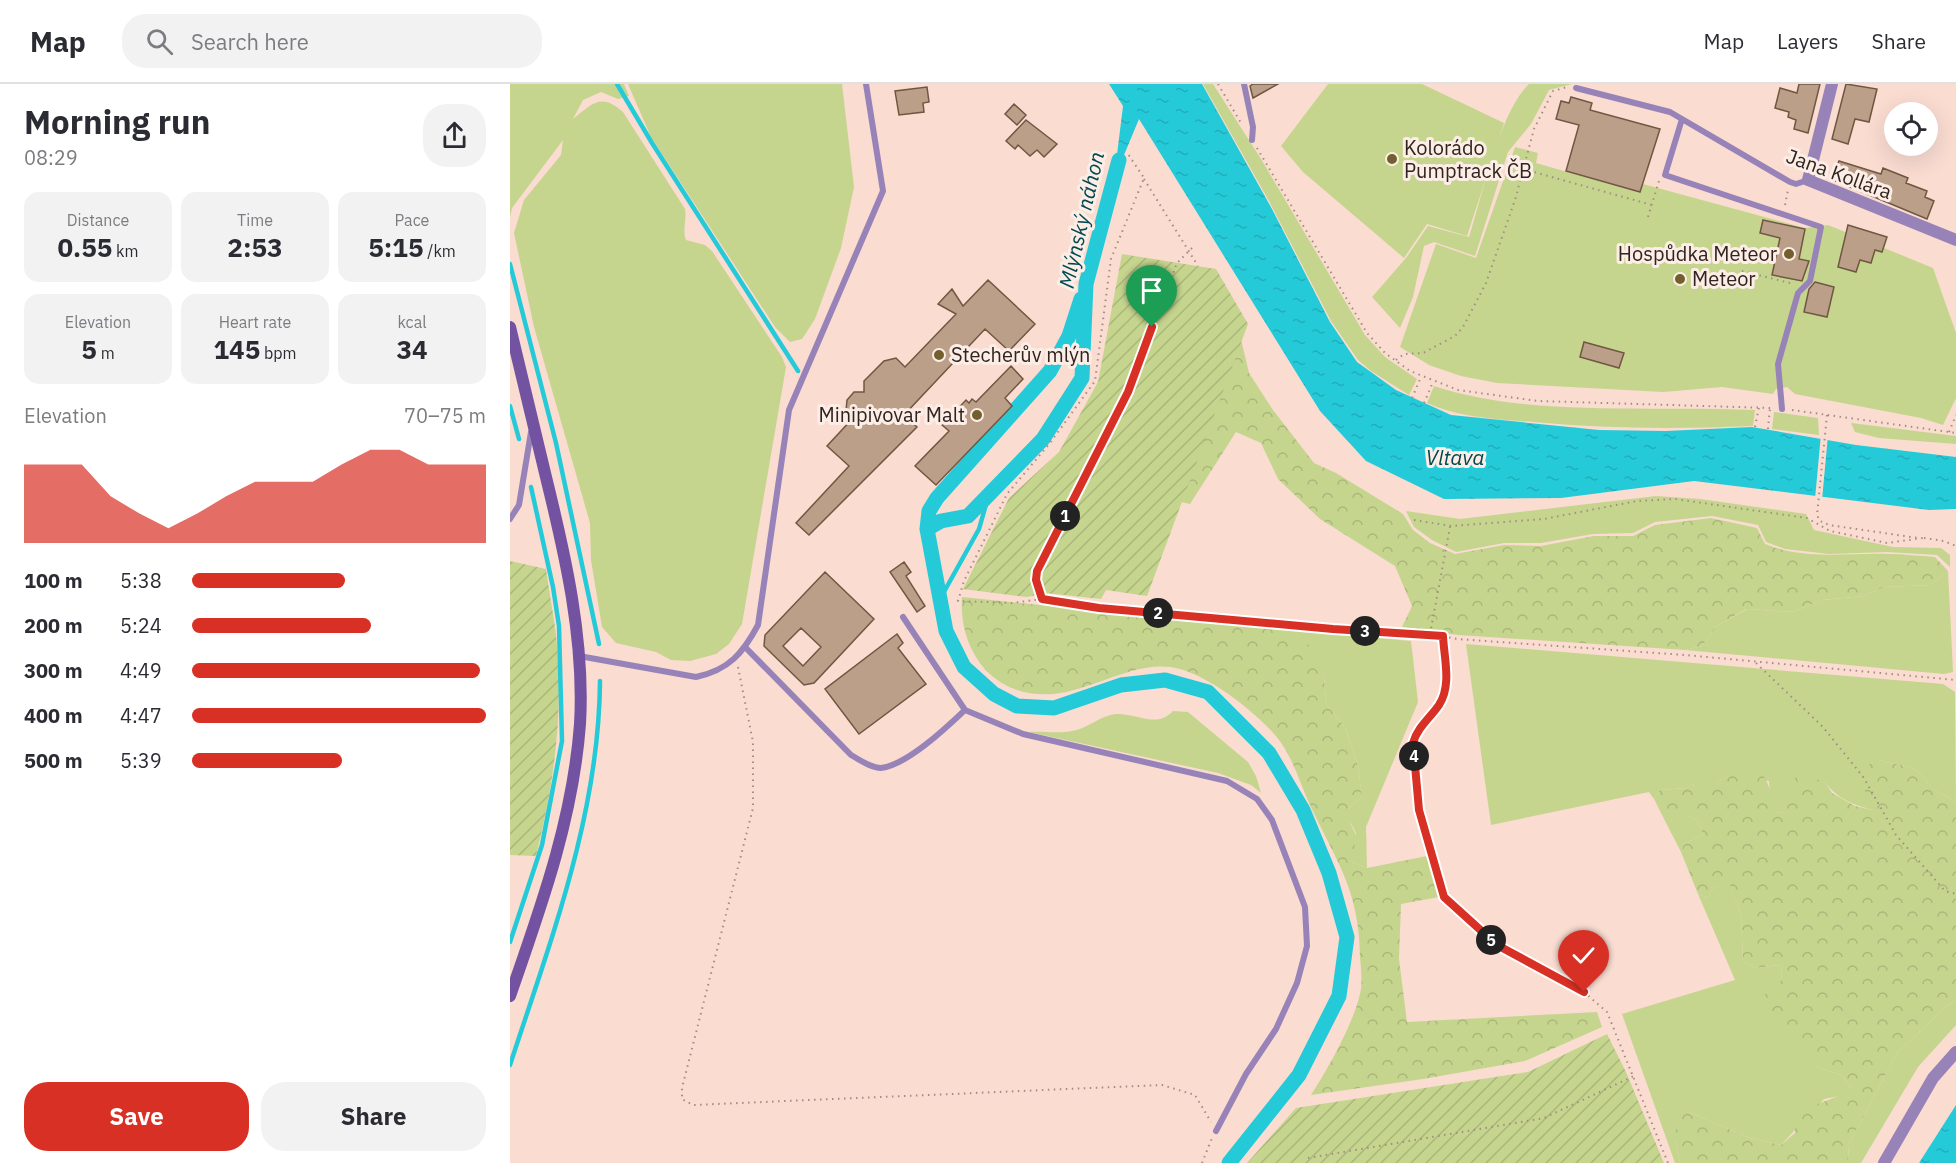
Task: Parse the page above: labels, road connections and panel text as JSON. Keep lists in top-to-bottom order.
{
  "streets": {
    "street": ["Jana Kollára"]
  },
  "water": ["Mlýnský náhon", "Vltava"],
  "places": [
    "Kolorádo Pumptrack ČB",
    "Hospůdka Meteor",
    "Meteor",
    "Stecherův mlýn",
    "Minipivovar Malt"
  ],
  "page": {
    "header": "Map",
    "search": "Search here",
    "nav": ["Map", "Layers", "Share"],
    "heading": ["Morning run", "08:29"],
    "stats": [
      ["Distance", "0.55 km"],
      ["Time", "2:53"],
      ["Pace", "5:15 /km"],
      ["Elevation", "5 m"],
      ["Heart rate", "145 bpm"],
      ["kcal", "34"]
    ],
    "chart": ["Elevation", "70–75 m"],
    "pins": [
      "1",
      "2",
      "3",
      "4",
      "5"
    ],
    "list": [
      {
        "name": "100 m",
        "note": "5:38"
      },
      {
        "name": "200 m",
        "note": "5:24"
      },
      {
        "name": "300 m",
        "note": "4:49"
      },
      {
        "name": "400 m",
        "note": "4:47"
      },
      {
        "name": "500 m",
        "note": "5:39"
      }
    ],
    "buttons": ["Save", "Share"]
  }
}
